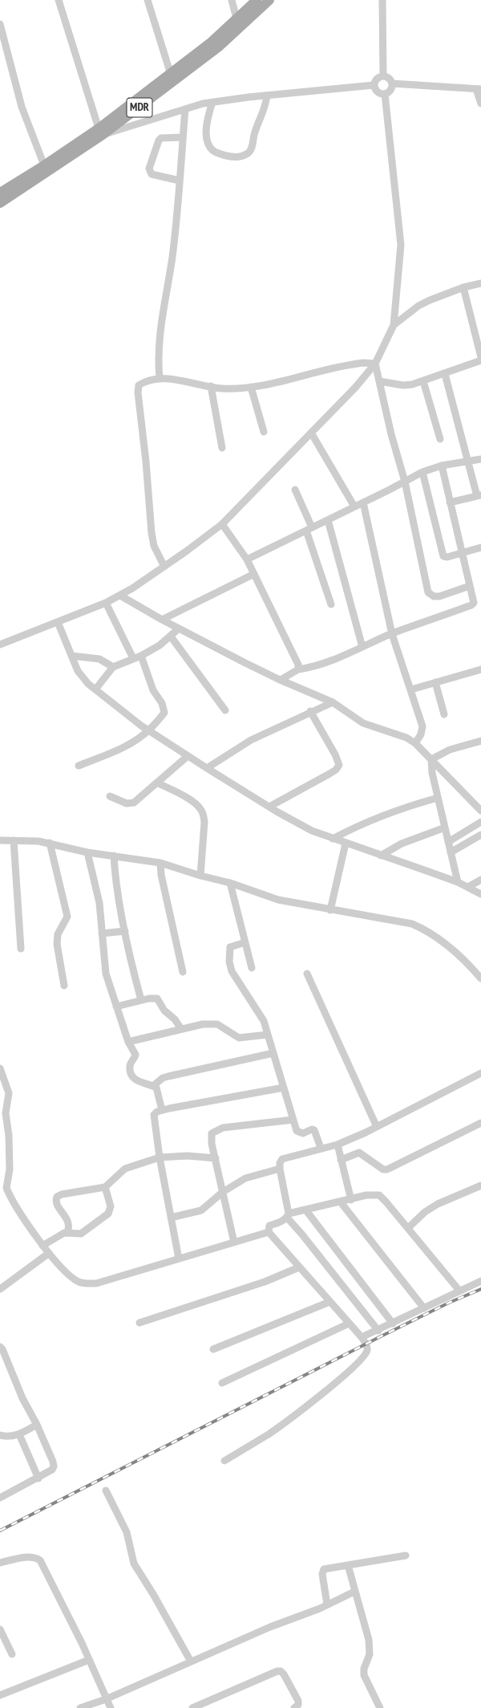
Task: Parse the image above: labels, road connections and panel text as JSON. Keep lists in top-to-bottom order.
{
  "streets": {
    "main road": ["MDR"]
  }
}
